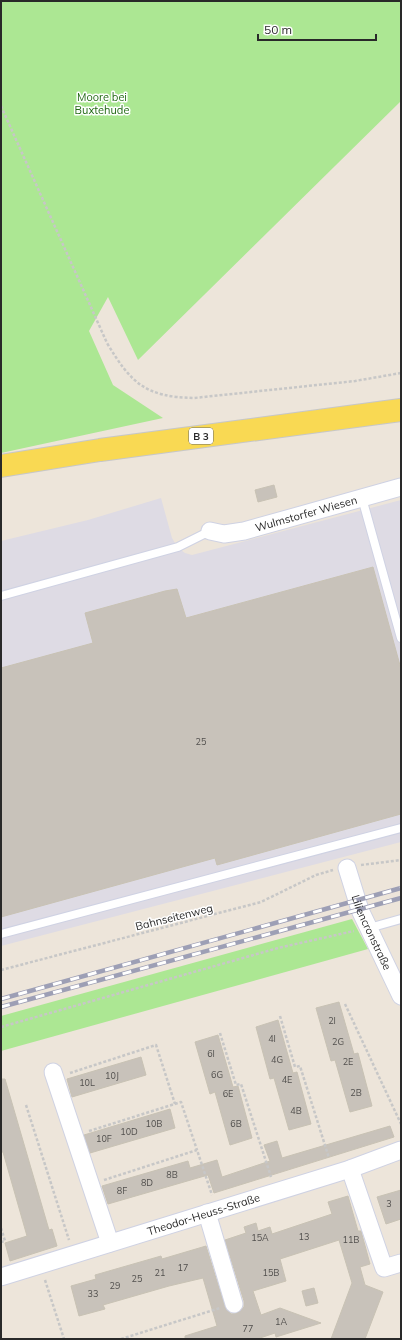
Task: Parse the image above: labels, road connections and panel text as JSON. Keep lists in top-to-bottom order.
{
  "streets": {
    "main road": ["B 3"],
    "street": ["Wulmstorfer Wiesen", "Liliencronstraße", "Theodor-Heuss-Straße"],
    "path": ["Bahnseitenweg"]
  },
  "crossings": [
    ["Bahnseitenweg", "Liliencronstraße"]
  ],
  "parks": ["Moore bei Buxtehude"],
  "house_numbers": [
    "25",
    "2I",
    "4I",
    "2G",
    "6I",
    "4G",
    "2E",
    "6G",
    "10J",
    "4E",
    "10L",
    "2B",
    "6E",
    "4B",
    "10B",
    "6B",
    "10D",
    "10F",
    "8B",
    "8D",
    "8F",
    "3",
    "13",
    "15A",
    "11B",
    "17",
    "21",
    "15B",
    "25",
    "29",
    "33",
    "1A",
    "77"
  ],
  "scale_bar": "50 m"
}
